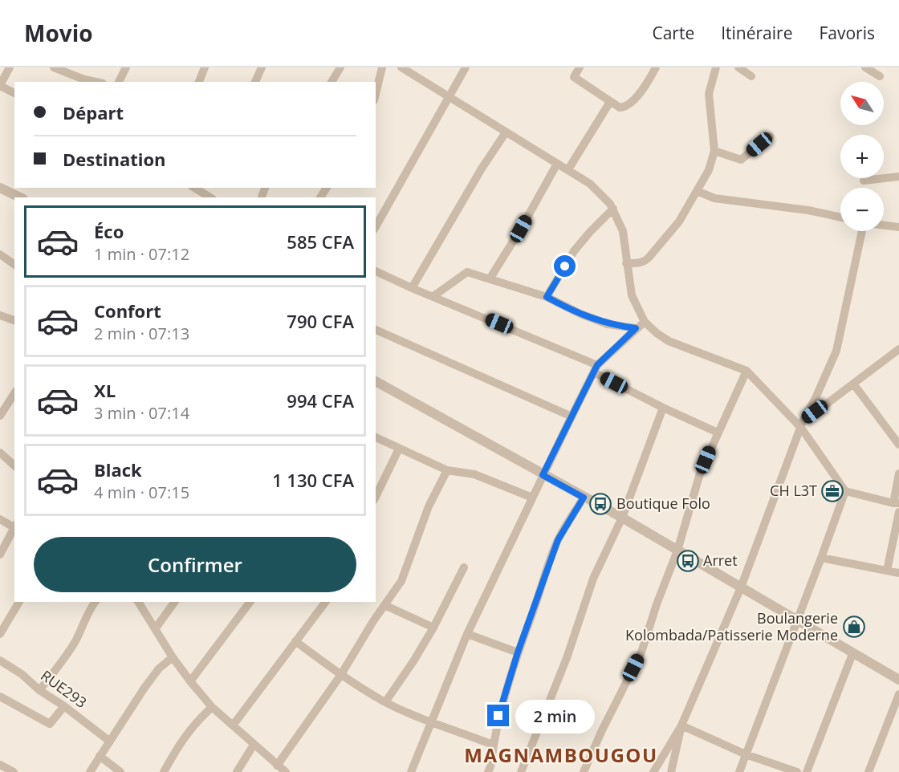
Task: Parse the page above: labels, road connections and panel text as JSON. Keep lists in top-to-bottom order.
{
  "streets": {
    "street": ["RUE293"]
  },
  "districts": ["MAGNAMBOUGOU"],
  "places": {
    "office": ["CH L3T"],
    "bus stop": ["Boutique Folo", "Arret"],
    "shop": ["Boulangerie Kolombada/Patisserie Moderne"]
  },
  "north": "top left",
  "page": {
    "header": "Movio",
    "nav": ["Carte", "Itinéraire", "Favoris"],
    "map_buttons": ["+", "−"],
    "banner": ["Départ", "Destination"],
    "list": [
      {
        "name": "Éco",
        "note": "1 min · 07:12",
        "value": "585 CFA"
      },
      {
        "name": "Confort",
        "note": "2 min · 07:13",
        "value": "790 CFA"
      },
      {
        "name": "XL",
        "note": "3 min · 07:14",
        "value": "994 CFA"
      },
      {
        "name": "Black",
        "note": "4 min · 07:15",
        "value": "1 130 CFA"
      }
    ],
    "buttons": "Confirmer",
    "bubble": "2 min"
  }
}
